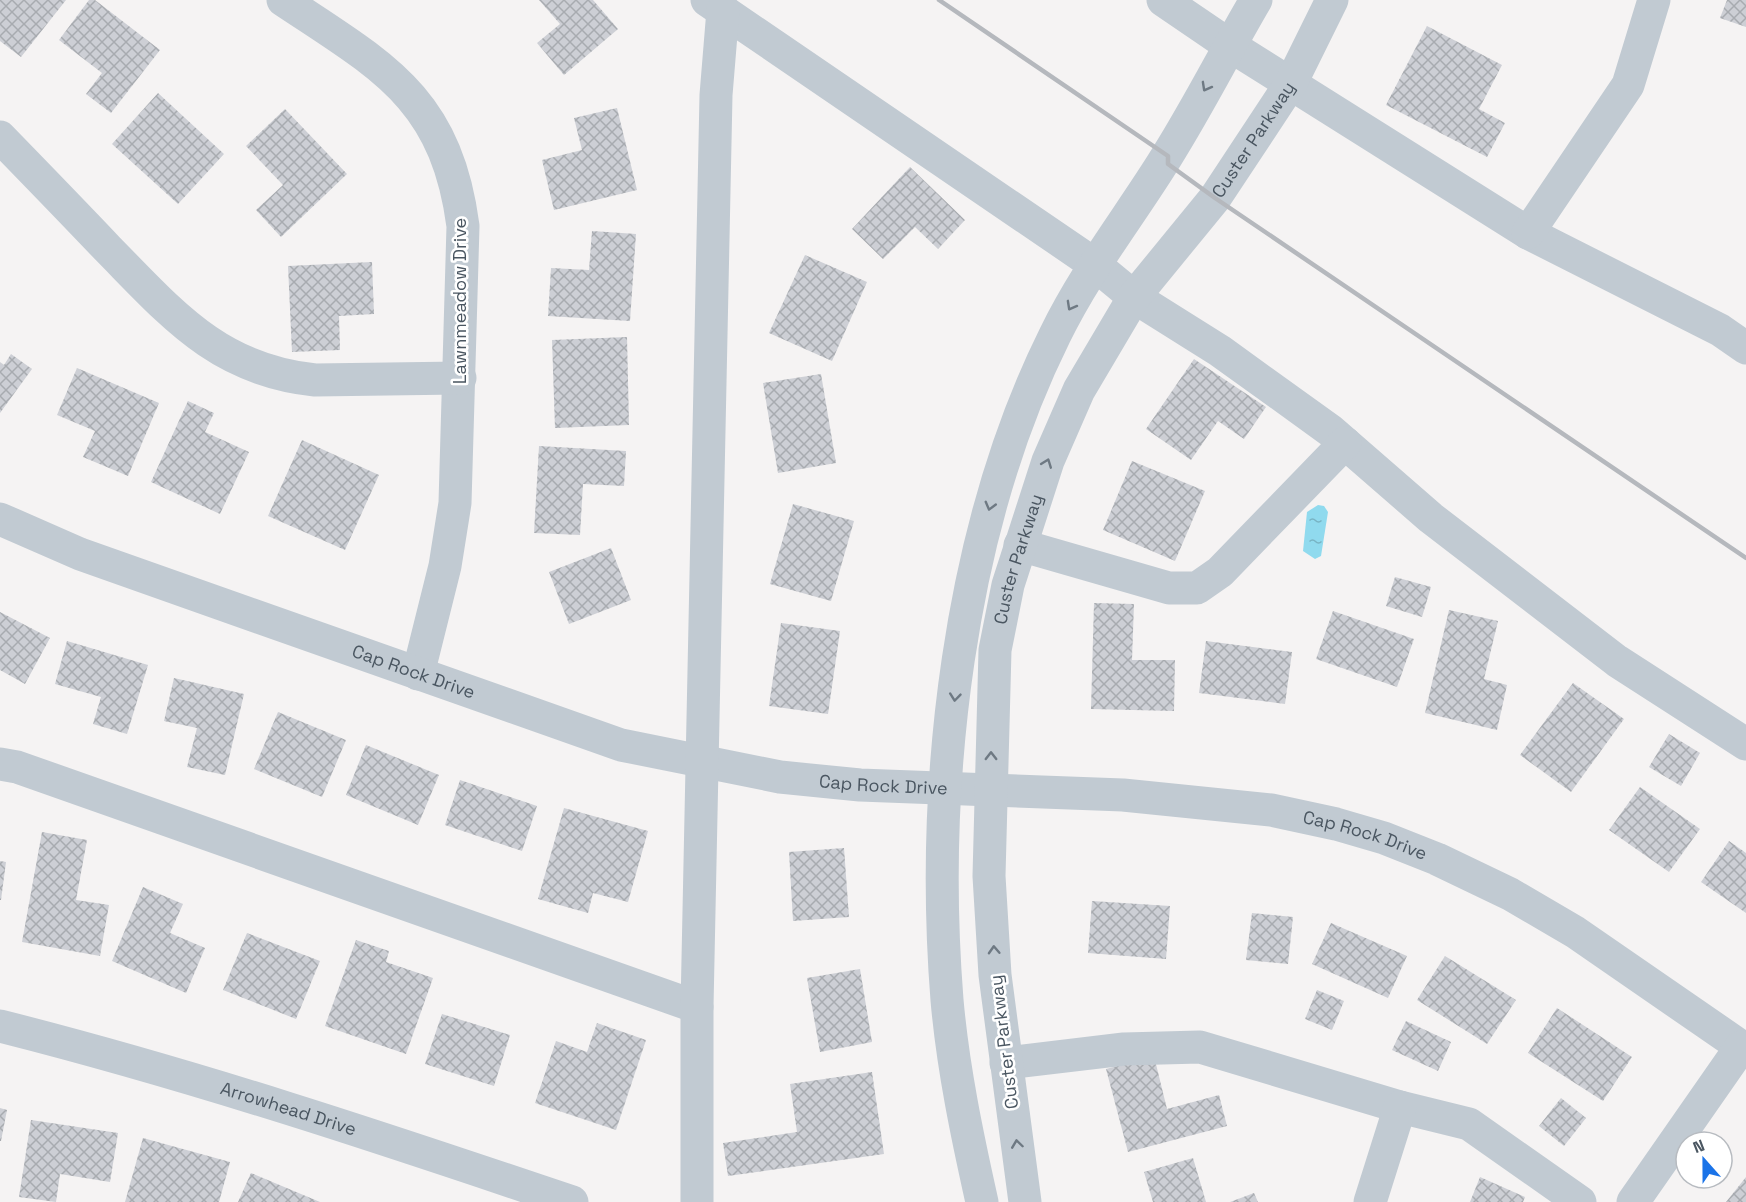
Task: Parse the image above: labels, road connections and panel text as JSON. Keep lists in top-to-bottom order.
{
  "streets": {
    "street": [
      "Custer Parkway",
      "Lawnmeadow Drive",
      "Cap Rock Drive",
      "Arrowhead Drive"
    ]
  },
  "crossings": [
    ["Custer Parkway", "Cap Rock Drive"],
    ["Lawnmeadow Drive", "Cap Rock Drive"]
  ],
  "north": "top"
}
